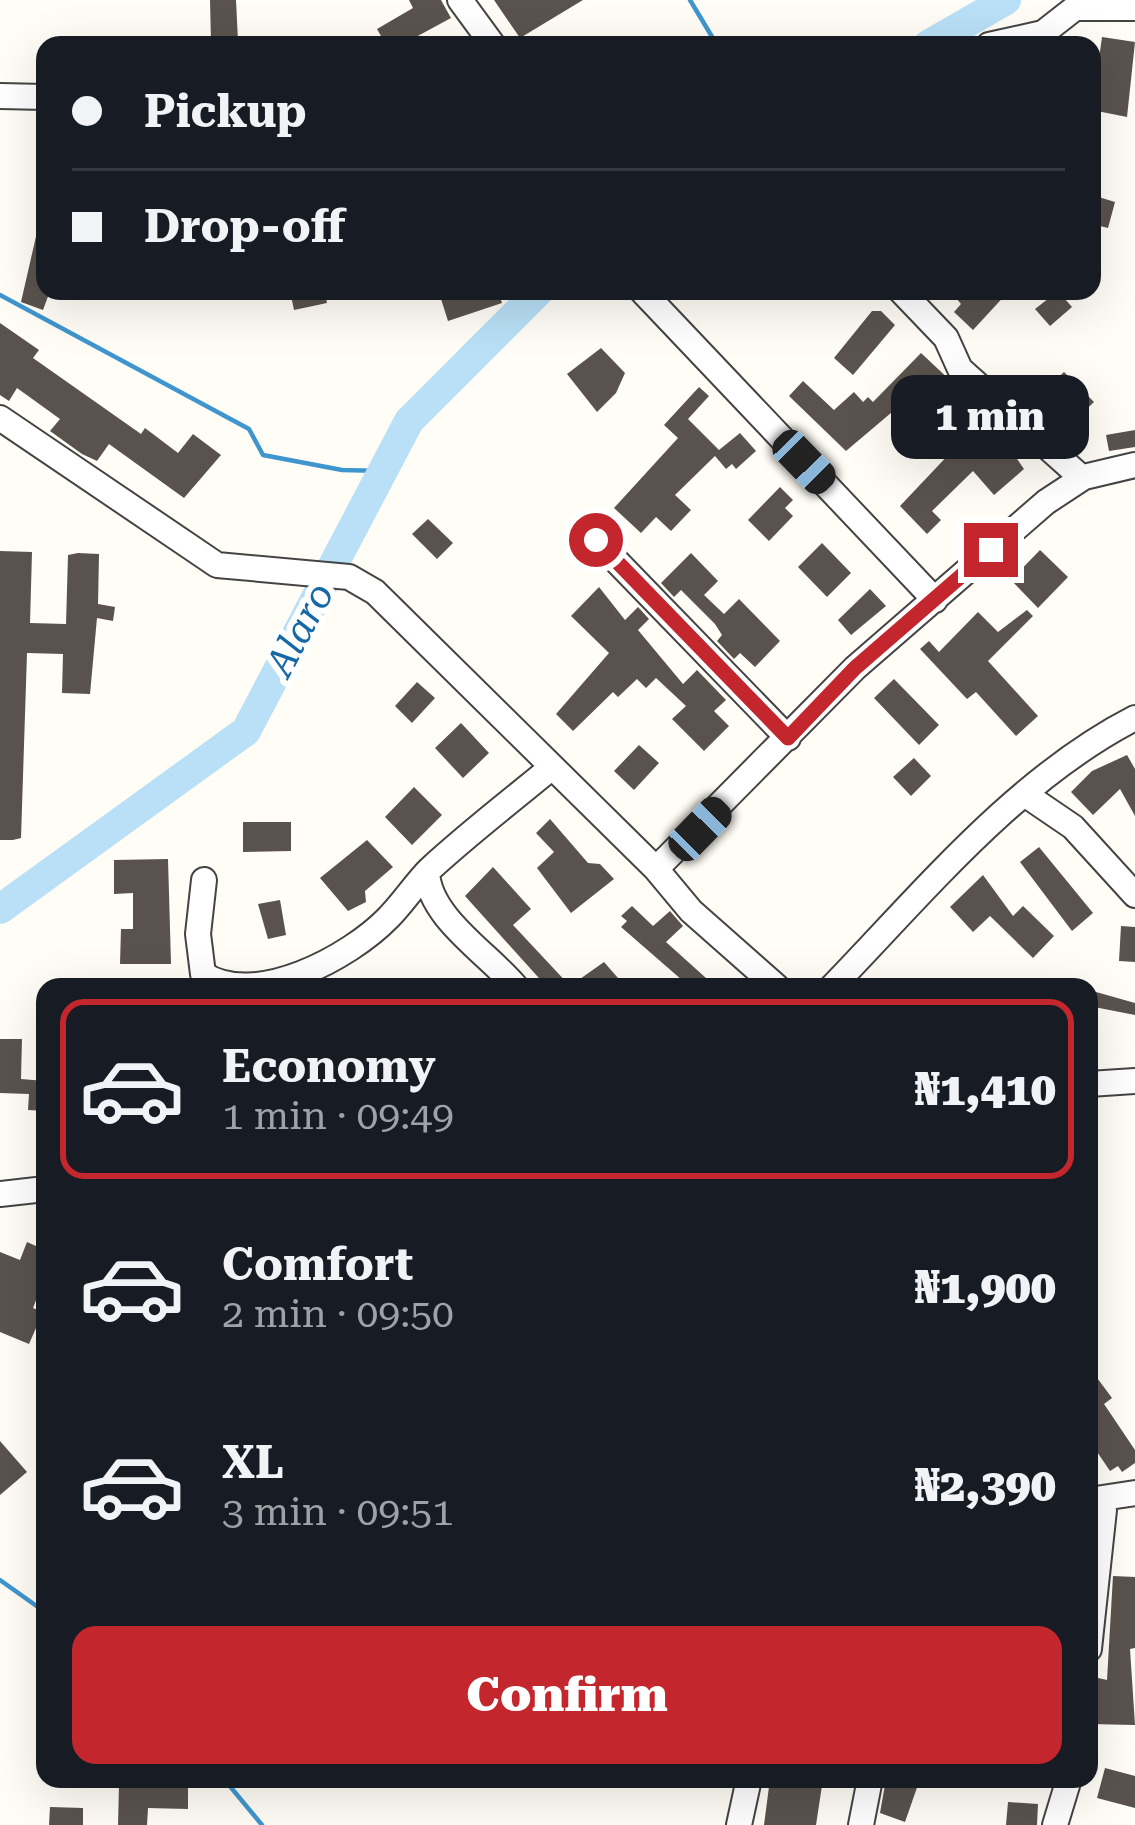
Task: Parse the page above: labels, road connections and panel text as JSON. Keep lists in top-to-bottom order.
{
  "water": ["Alaro"],
  "page": {
    "banner": ["Pickup", "Drop-off"],
    "bubble": "1 min",
    "list": [
      {
        "name": "Economy",
        "note": "1 min · 09:49",
        "value": "₦1,410"
      },
      {
        "name": "Comfort",
        "note": "2 min · 09:50",
        "value": "₦1,900"
      },
      {
        "name": "XL",
        "note": "3 min · 09:51",
        "value": "₦2,390"
      }
    ],
    "buttons": "Confirm"
  }
}
